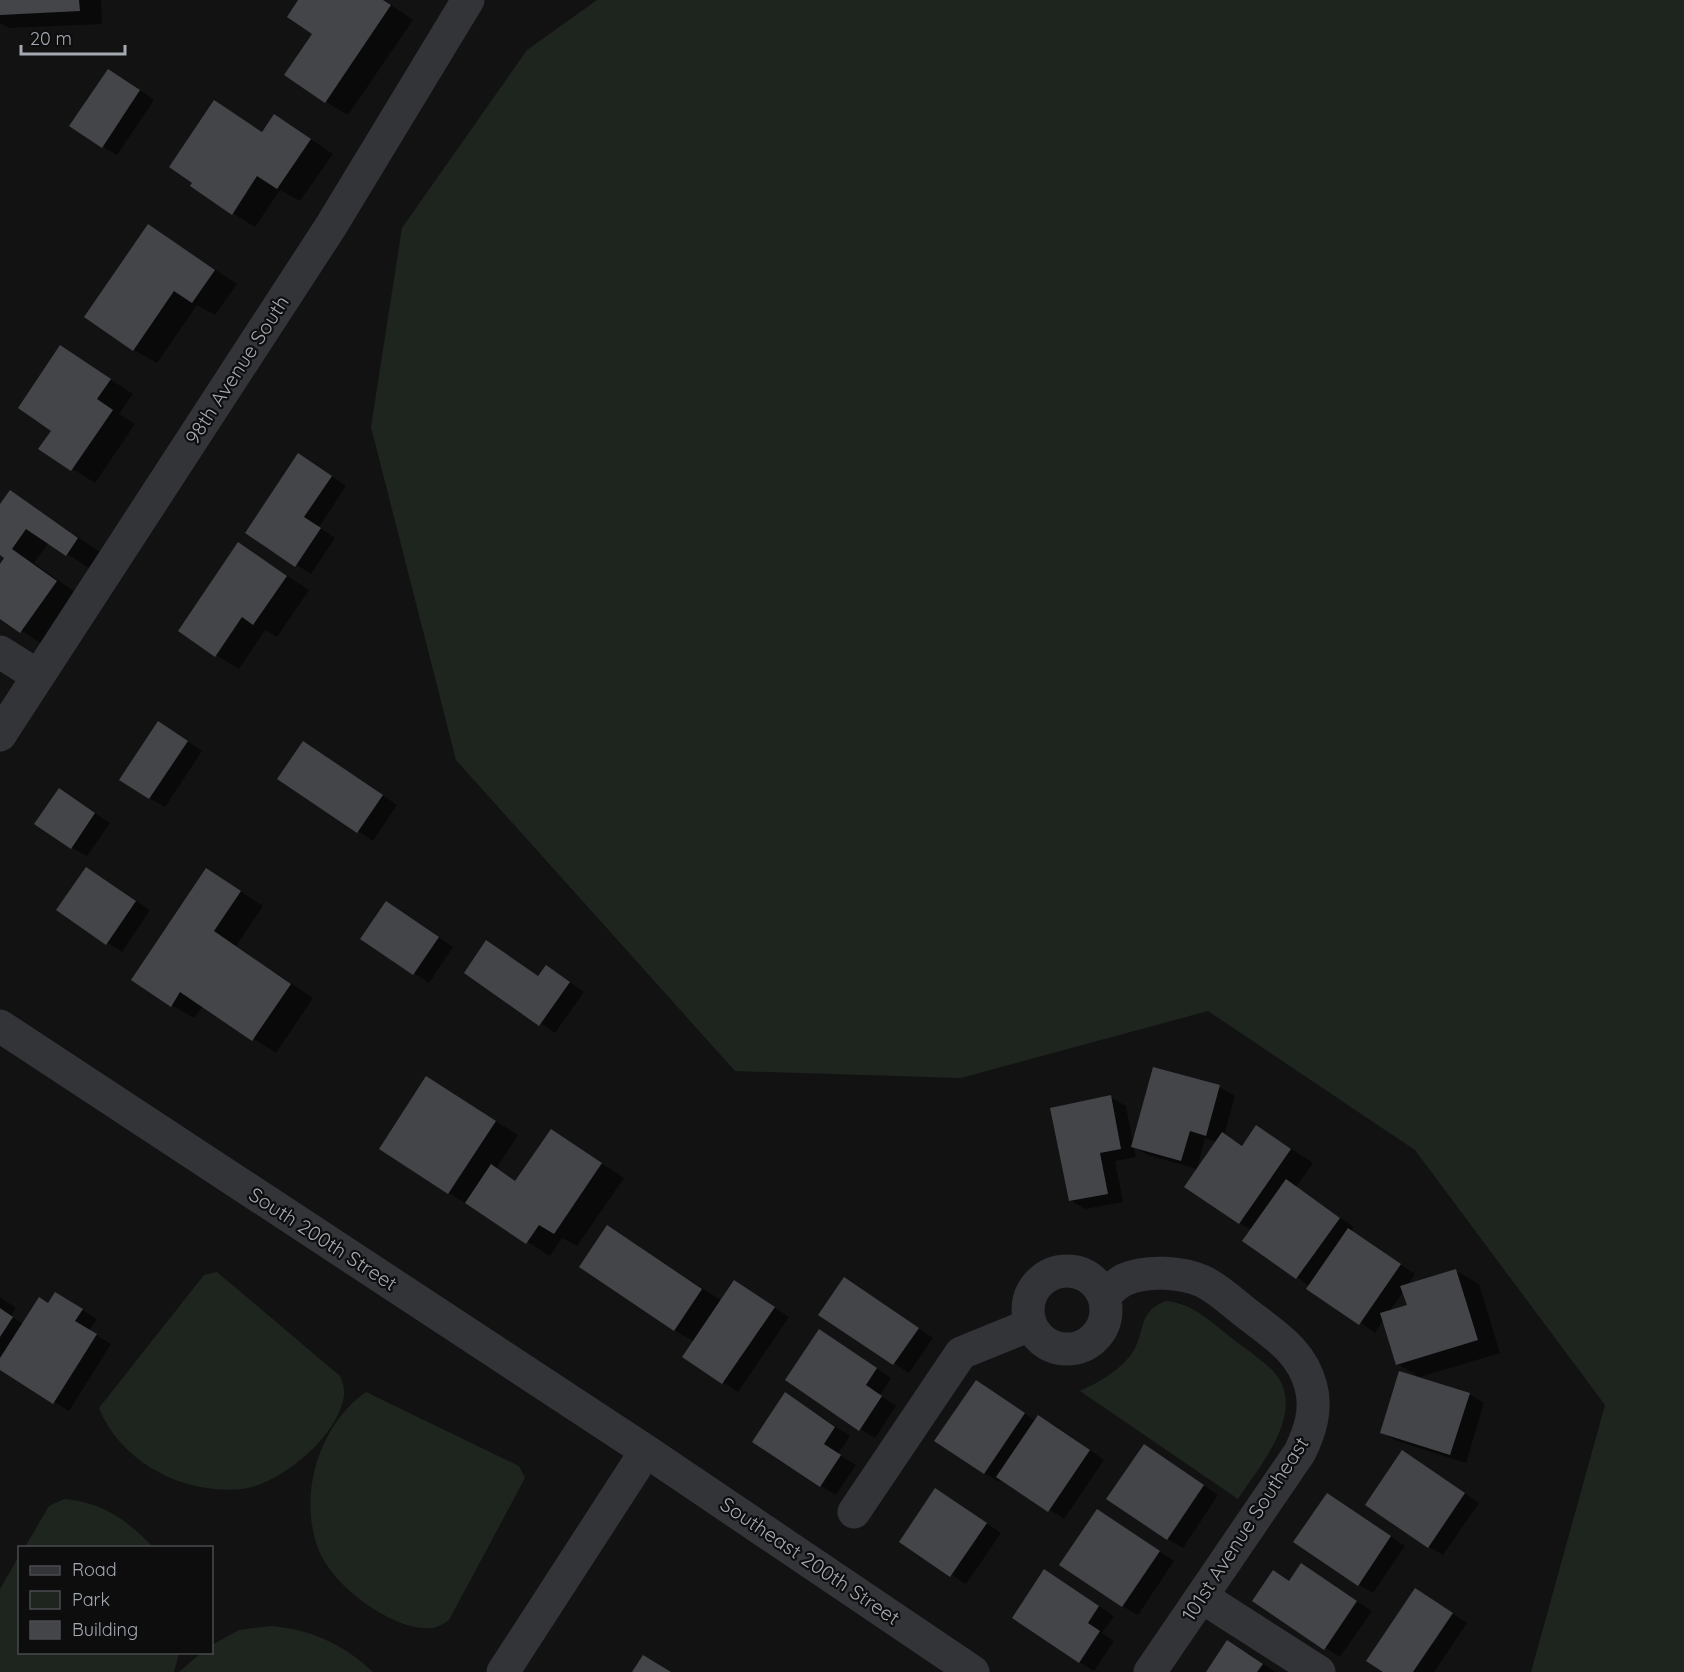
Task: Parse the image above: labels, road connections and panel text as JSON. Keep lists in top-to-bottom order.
{
  "streets": {
    "street": [
      "98th Avenue South",
      "South 200th Street",
      "101st Avenue Southeast",
      "Southeast 200th Street"
    ]
  },
  "crossings": [
    ["South 200th Street", "Southeast 200th Street"]
  ],
  "legend": ["Road", "Park", "Building"],
  "scale_bar": "20 m"
}
